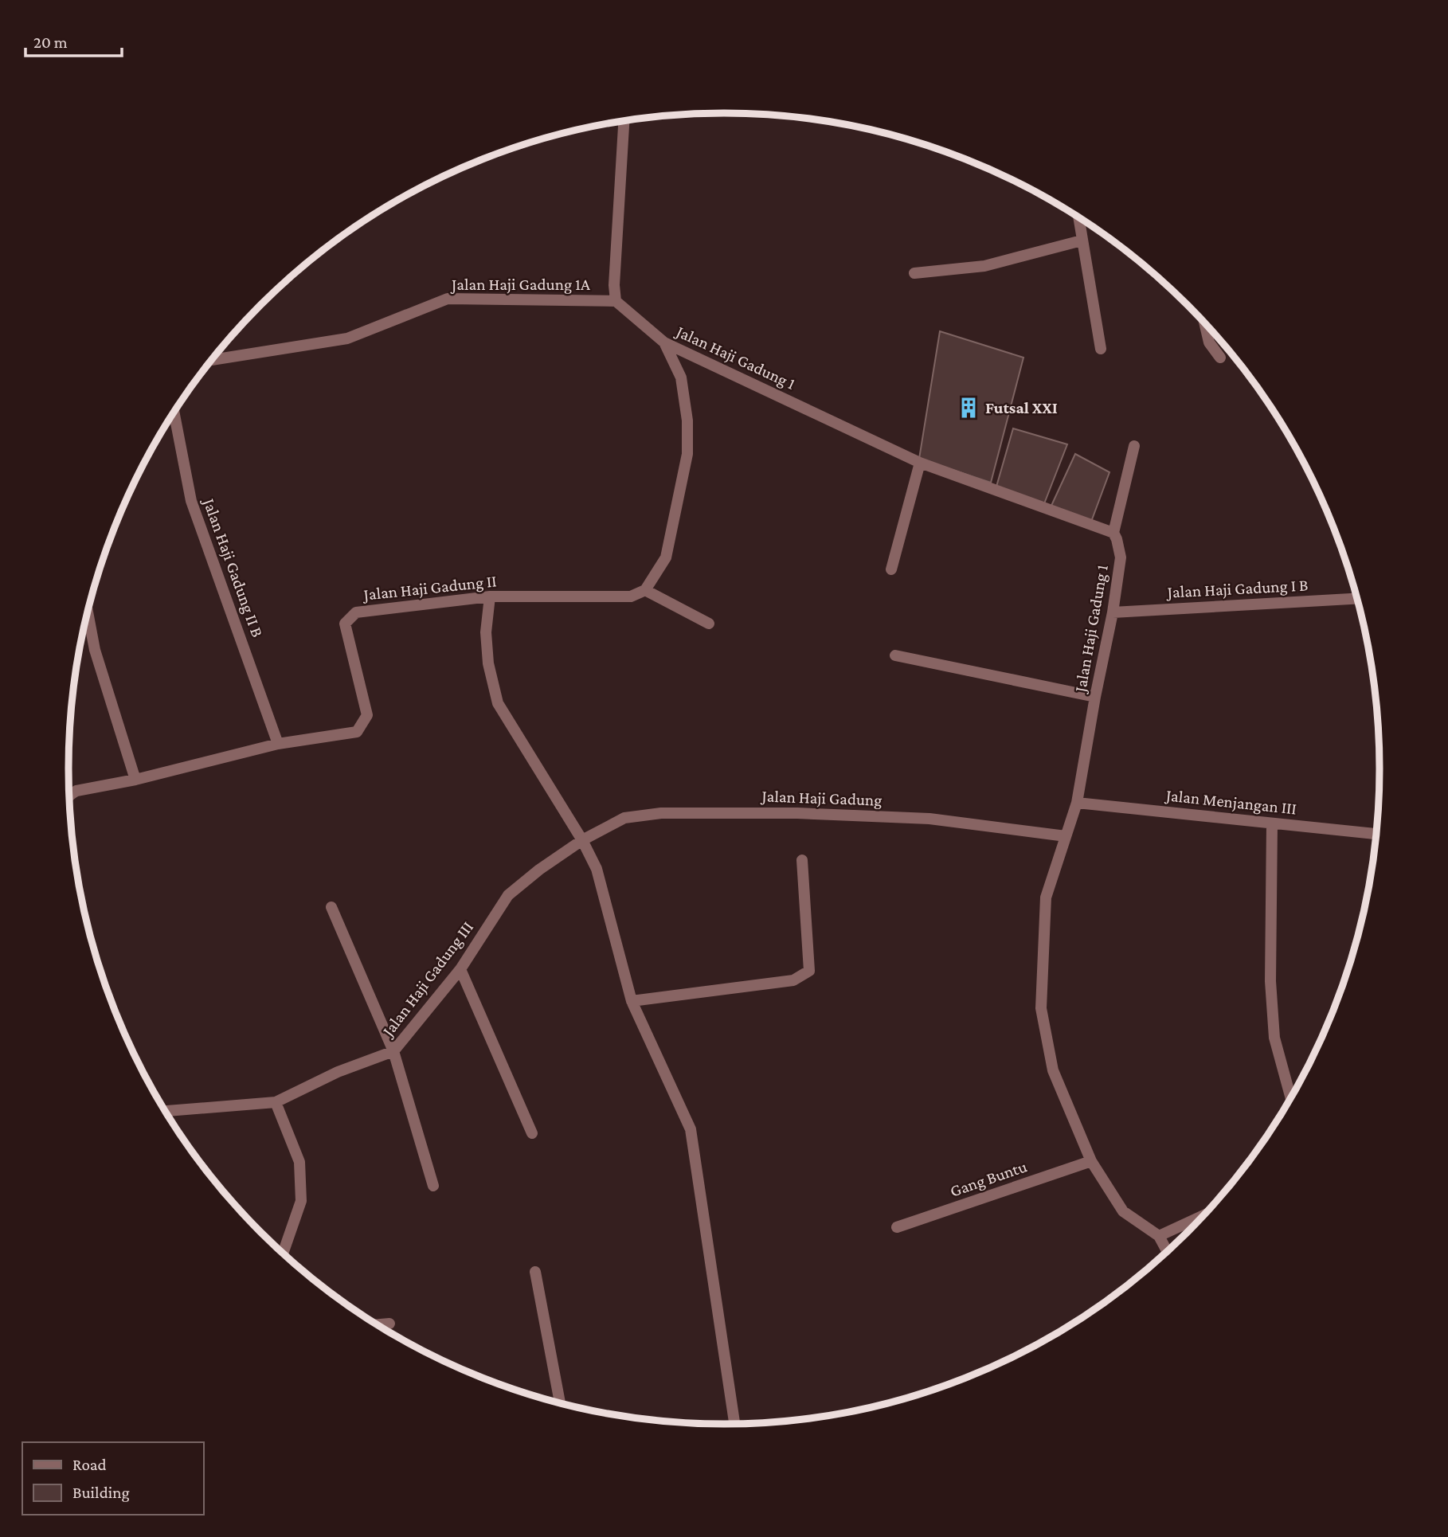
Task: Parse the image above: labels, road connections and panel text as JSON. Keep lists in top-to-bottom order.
{
  "streets": {
    "street": [
      "Jalan Haji Gadung 1A",
      "Jalan Haji Gadung 1",
      "Jalan Haji Gadung II B",
      "Jalan Haji Gadung II",
      "Jalan Haji Gadung I B",
      "Jalan Haji Gadung",
      "Jalan Menjangan III",
      "Jalan Haji Gadung III",
      "Gang Buntu"
    ]
  },
  "crossings": [
    ["Jalan Haji Gadung 1A", "Jalan Haji Gadung 1"],
    ["Jalan Haji Gadung 1", "Jalan Haji Gadung I B"],
    ["Jalan Haji Gadung 1", "Jalan Haji Gadung"],
    ["Jalan Haji Gadung 1", "Jalan Menjangan III"],
    ["Jalan Haji Gadung 1", "Gang Buntu"],
    ["Jalan Haji Gadung II B", "Jalan Haji Gadung II"],
    ["Jalan Haji Gadung", "Jalan Haji Gadung III"]
  ],
  "places": {
    "building": ["Futsal XXI"]
  },
  "legend": ["Road", "Building"],
  "scale_bar": "20 m"
}
